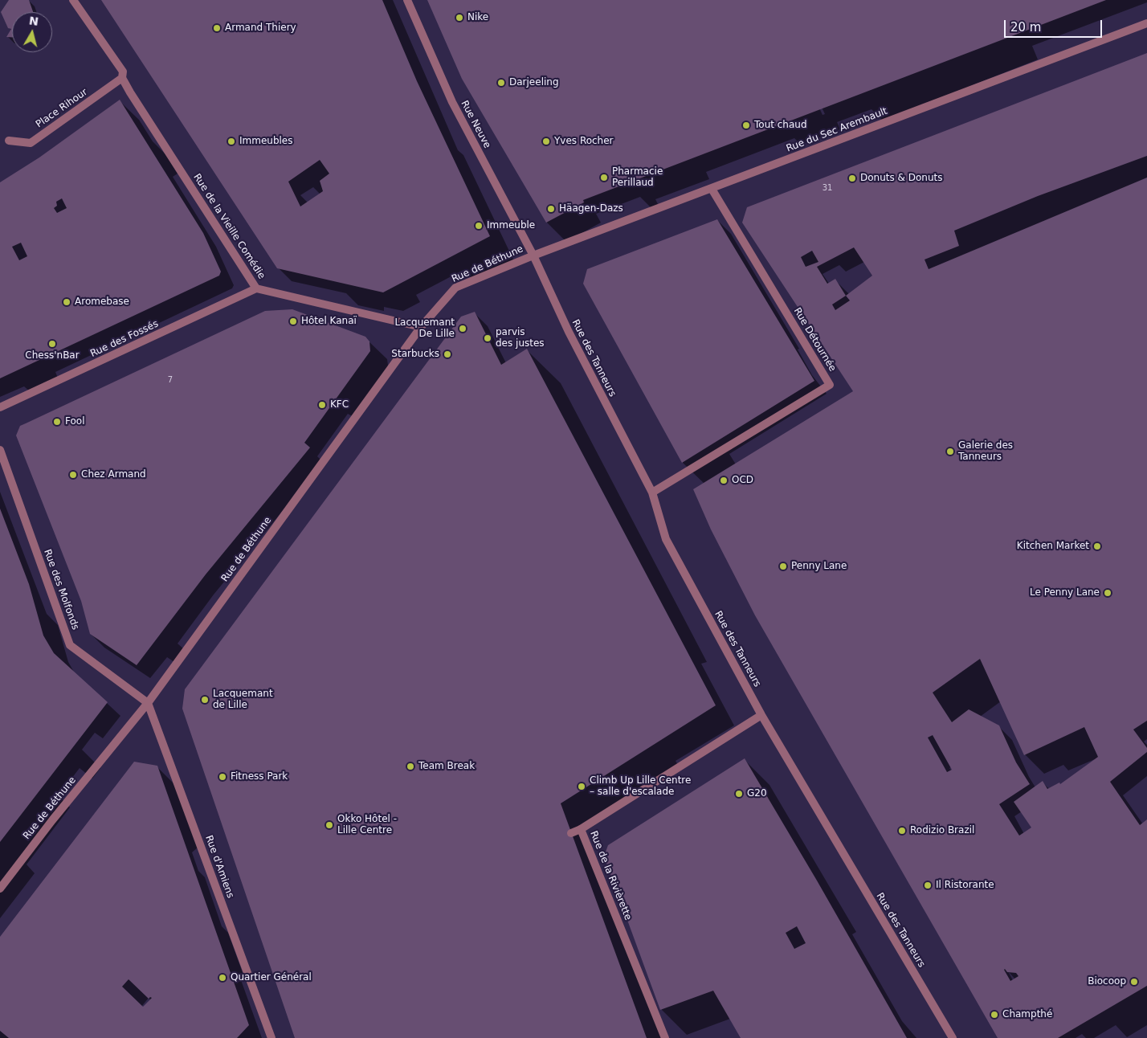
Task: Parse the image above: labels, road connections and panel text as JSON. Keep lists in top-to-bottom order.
{
  "streets": {
    "street": [
      "Place Rihour",
      "Rue Neuve",
      "Rue du Sec Arembault",
      "Rue de la Vieille Comédie",
      "Rue de Béthune",
      "Rue des Fossés",
      "Rue Détournée",
      "Rue des Tanneurs",
      "Rue des Molfonds",
      "Rue d'Amiens",
      "Rue de la Rivièrette"
    ]
  },
  "crossings": [
    ["Place Rihour", "Rue de la Vieille Comédie"],
    ["Rue Neuve", "Rue du Sec Arembault"],
    ["Rue Neuve", "Rue de Béthune"],
    ["Rue Neuve", "Rue des Tanneurs"],
    ["Rue du Sec Arembault", "Rue de Béthune"],
    ["Rue du Sec Arembault", "Rue Détournée"],
    ["Rue du Sec Arembault", "Rue des Tanneurs"],
    ["Rue de la Vieille Comédie", "Rue de Béthune"],
    ["Rue de la Vieille Comédie", "Rue des Fossés"],
    ["Rue de Béthune", "Rue des Tanneurs"],
    ["Rue de Béthune", "Rue des Molfonds"],
    ["Rue de Béthune", "Rue d'Amiens"],
    ["Rue Détournée", "Rue des Tanneurs"],
    ["Rue des Tanneurs", "Rue de la Rivièrette"],
    ["Rue des Molfonds", "Rue d'Amiens"]
  ],
  "places": [
    "Nike",
    "Armand Thiery",
    "Darjeeling",
    "Tout chaud",
    "Immeubles",
    "Yves Rocher",
    "Pharmacie Perillaud",
    "Donuts & Donuts",
    "Häagen-Dazs",
    "Immeuble",
    "Aromebase",
    "Hôtel Kanaï",
    "Lacquemant De Lille",
    "parvis des justes",
    "Chess'nBar",
    "Starbucks",
    "KFC",
    "Fool",
    "Galerie des Tanneurs",
    "Chez Armand",
    "OCD",
    "Kitchen Market",
    "Penny Lane",
    "Le Penny Lane",
    "Lacquemant de Lille",
    "Team Break",
    "Fitness Park",
    "Climb Up Lille Centre – salle d'escalade",
    "G20",
    "Okko Hôtel - Lille Centre",
    "Rodizio Brazil",
    "Il Ristorante",
    "Quartier Général",
    "Biocoop",
    "Champthé"
  ],
  "house_numbers": ["31", "7"],
  "scale_bar": "20 m",
  "north": "top"
}
